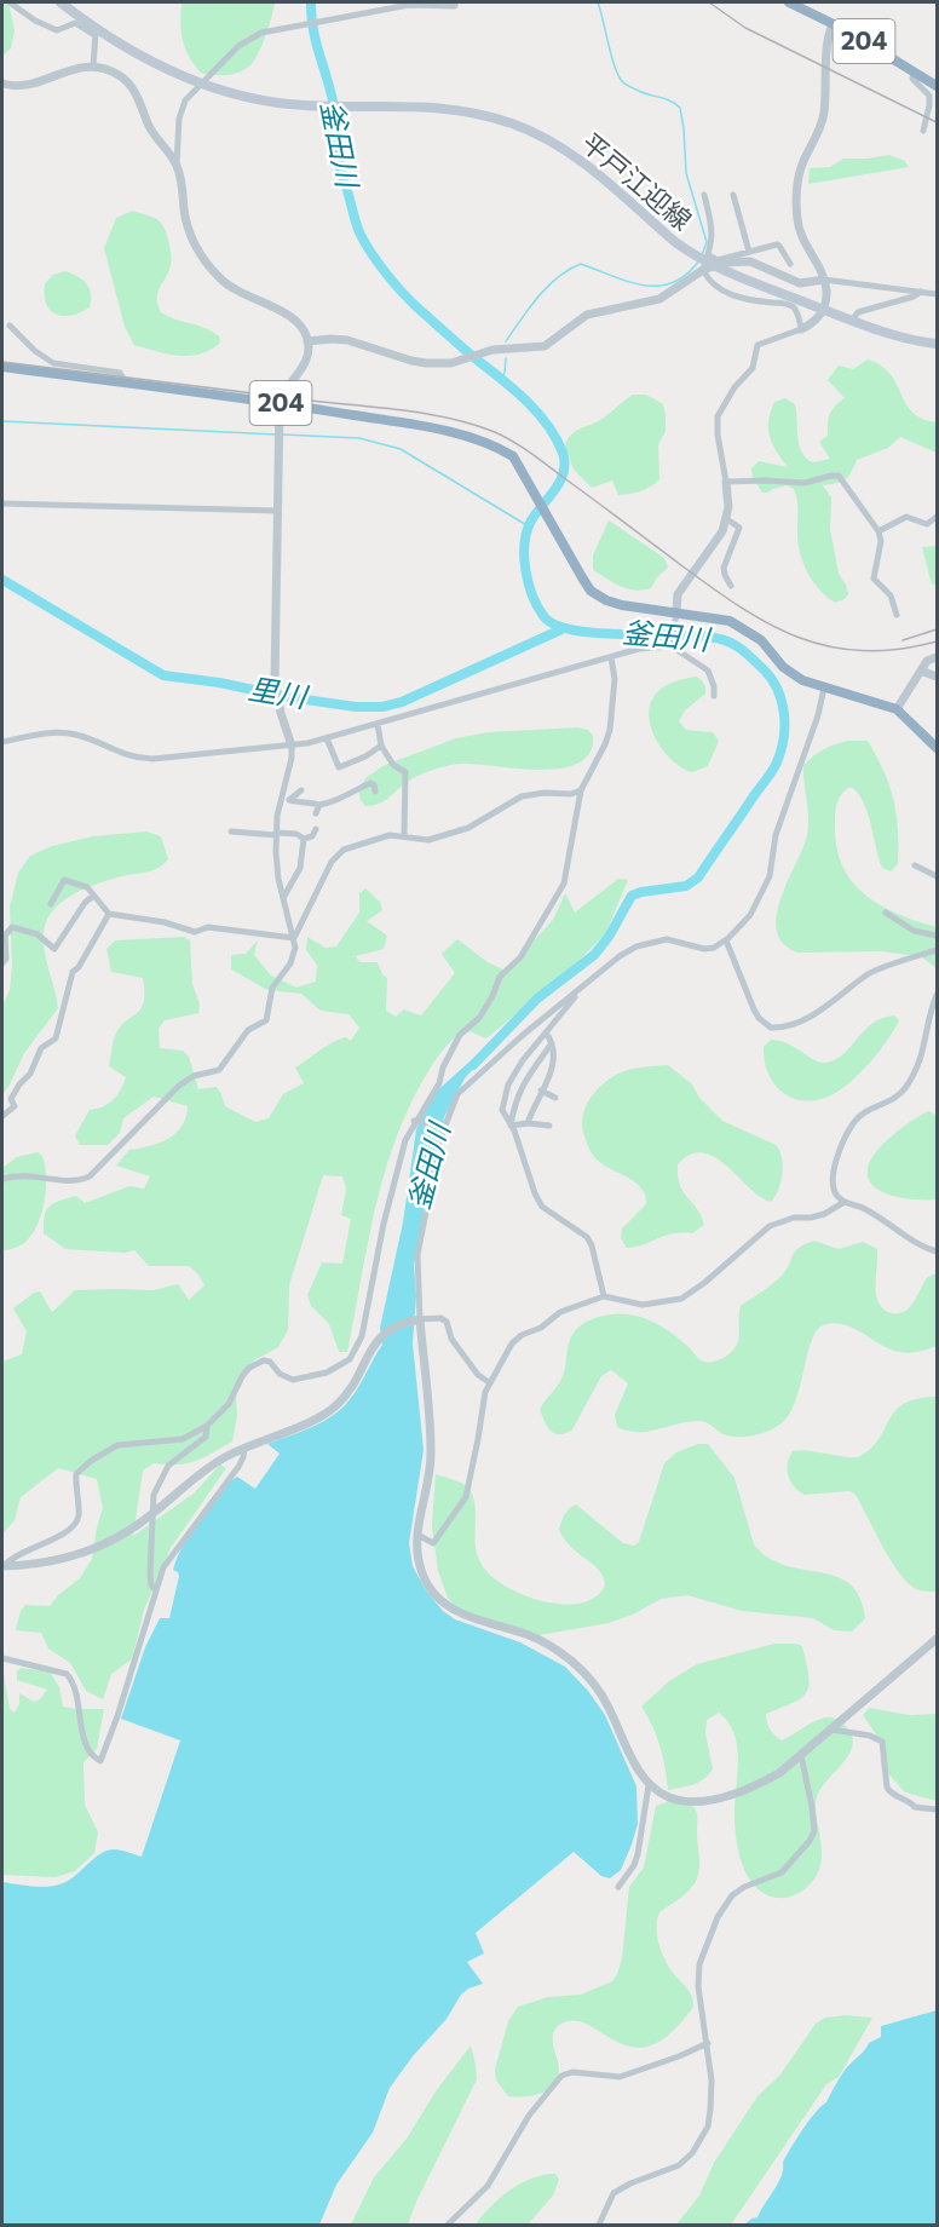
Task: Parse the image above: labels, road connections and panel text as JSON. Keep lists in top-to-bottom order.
{
  "streets": {
    "highway": ["204"],
    "main road": ["平戸江迎線"]
  },
  "water": ["釜田川", "里川"]
}
